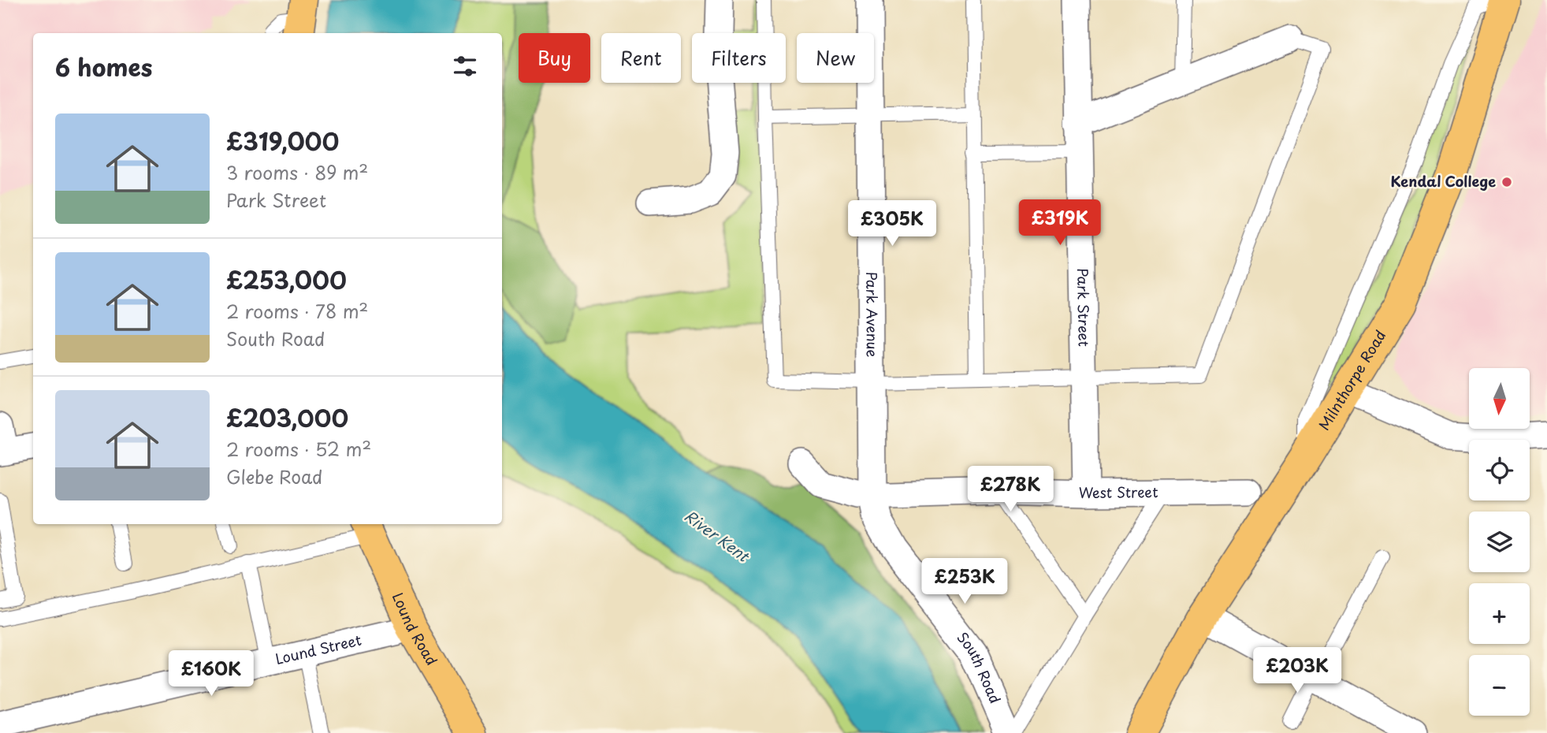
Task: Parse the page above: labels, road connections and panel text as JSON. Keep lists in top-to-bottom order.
{
  "streets": {
    "main road": ["Milnthorpe Road", "Lound Road"],
    "street": [
      "Park Street",
      "Park Avenue",
      "West Street",
      "Lound Street",
      "South Road"
    ]
  },
  "crossings": [
    ["Park Street", "West Street"],
    ["Park Avenue", "West Street"],
    ["Park Avenue", "South Road"],
    ["West Street", "South Road"],
    ["Lound Road", "Lound Street"]
  ],
  "water": ["River Kent"],
  "places": ["Kendal College"],
  "north": "bottom",
  "page": {
    "chip": [
      "Buy",
      "Rent",
      "Filters",
      "New"
    ],
    "heading": "6 homes",
    "list": [
      {
        "name": "£319,000",
        "note": "3 rooms · 89 m² · Park Street"
      },
      {
        "name": "£253,000",
        "note": "2 rooms · 78 m² · South Road"
      },
      {
        "name": "£203,000",
        "note": "2 rooms · 52 m² · Glebe Road"
      }
    ],
    "price": [
      "£319K",
      "£305K",
      "£278K",
      "£253K",
      "£203K",
      "£160K"
    ],
    "map_buttons": ["+", "−"]
  }
}
